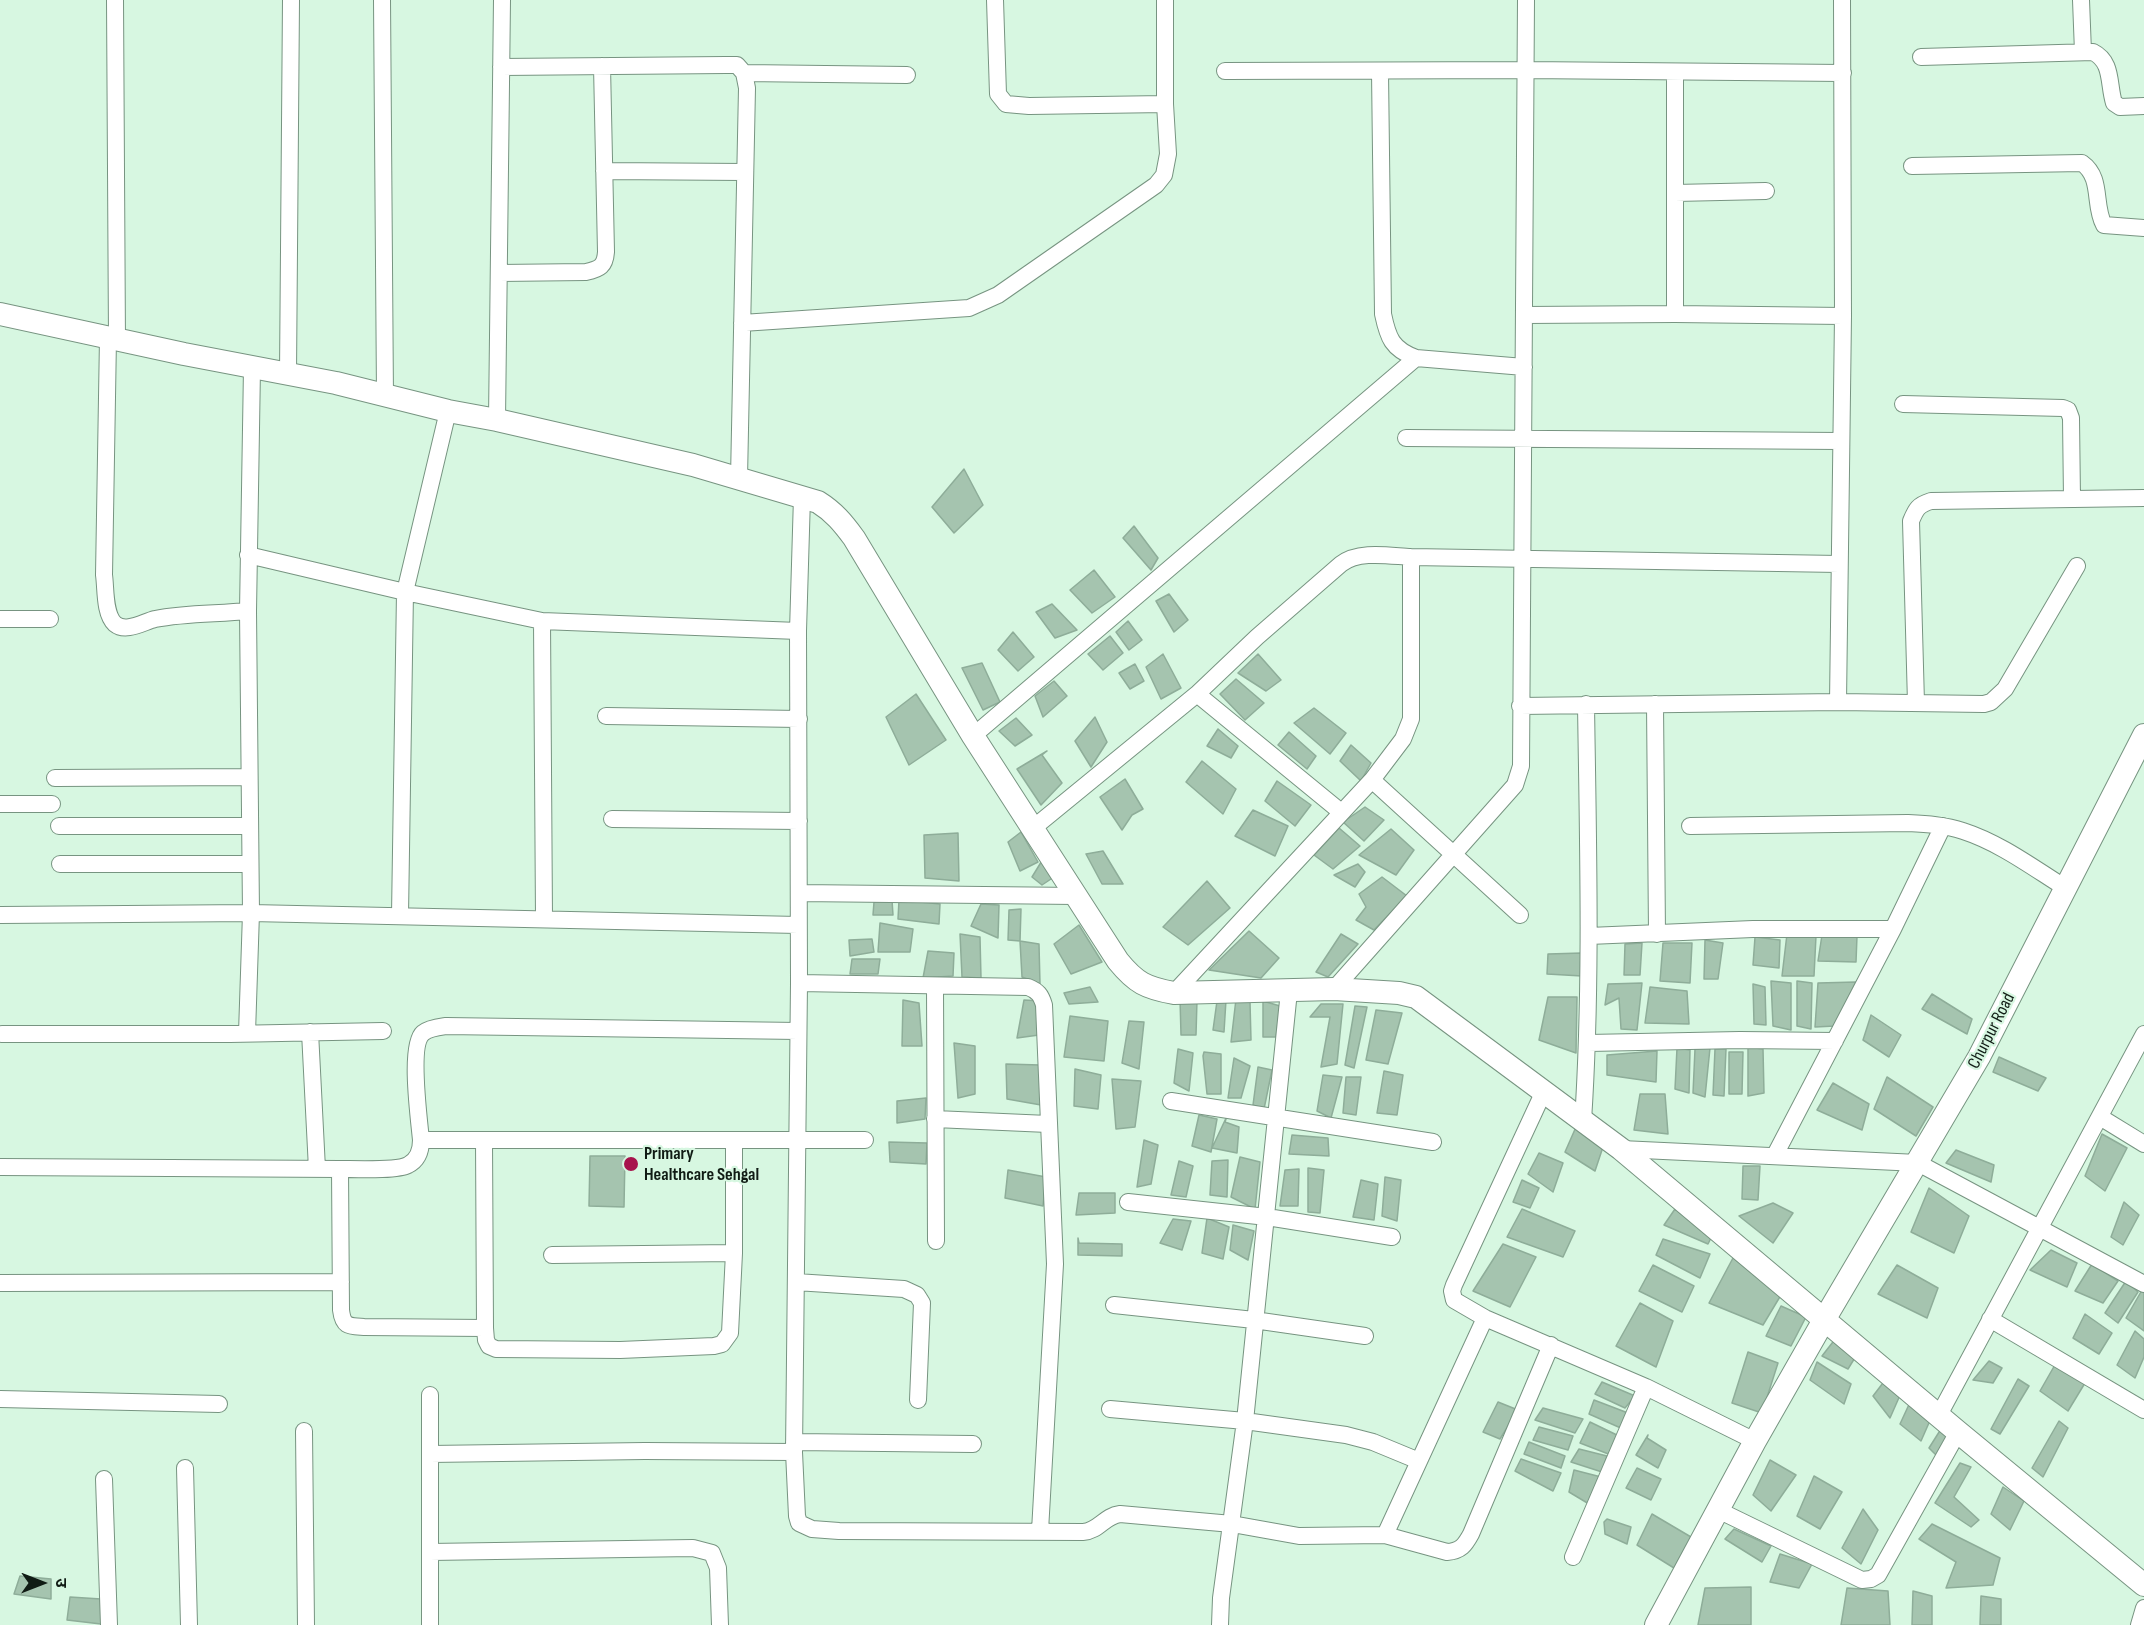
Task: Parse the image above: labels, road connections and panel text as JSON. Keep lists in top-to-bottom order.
{
  "streets": {
    "street": ["Churpur Road"]
  },
  "places": ["Primary Healthcare Sehgal"],
  "north": "right"
}
